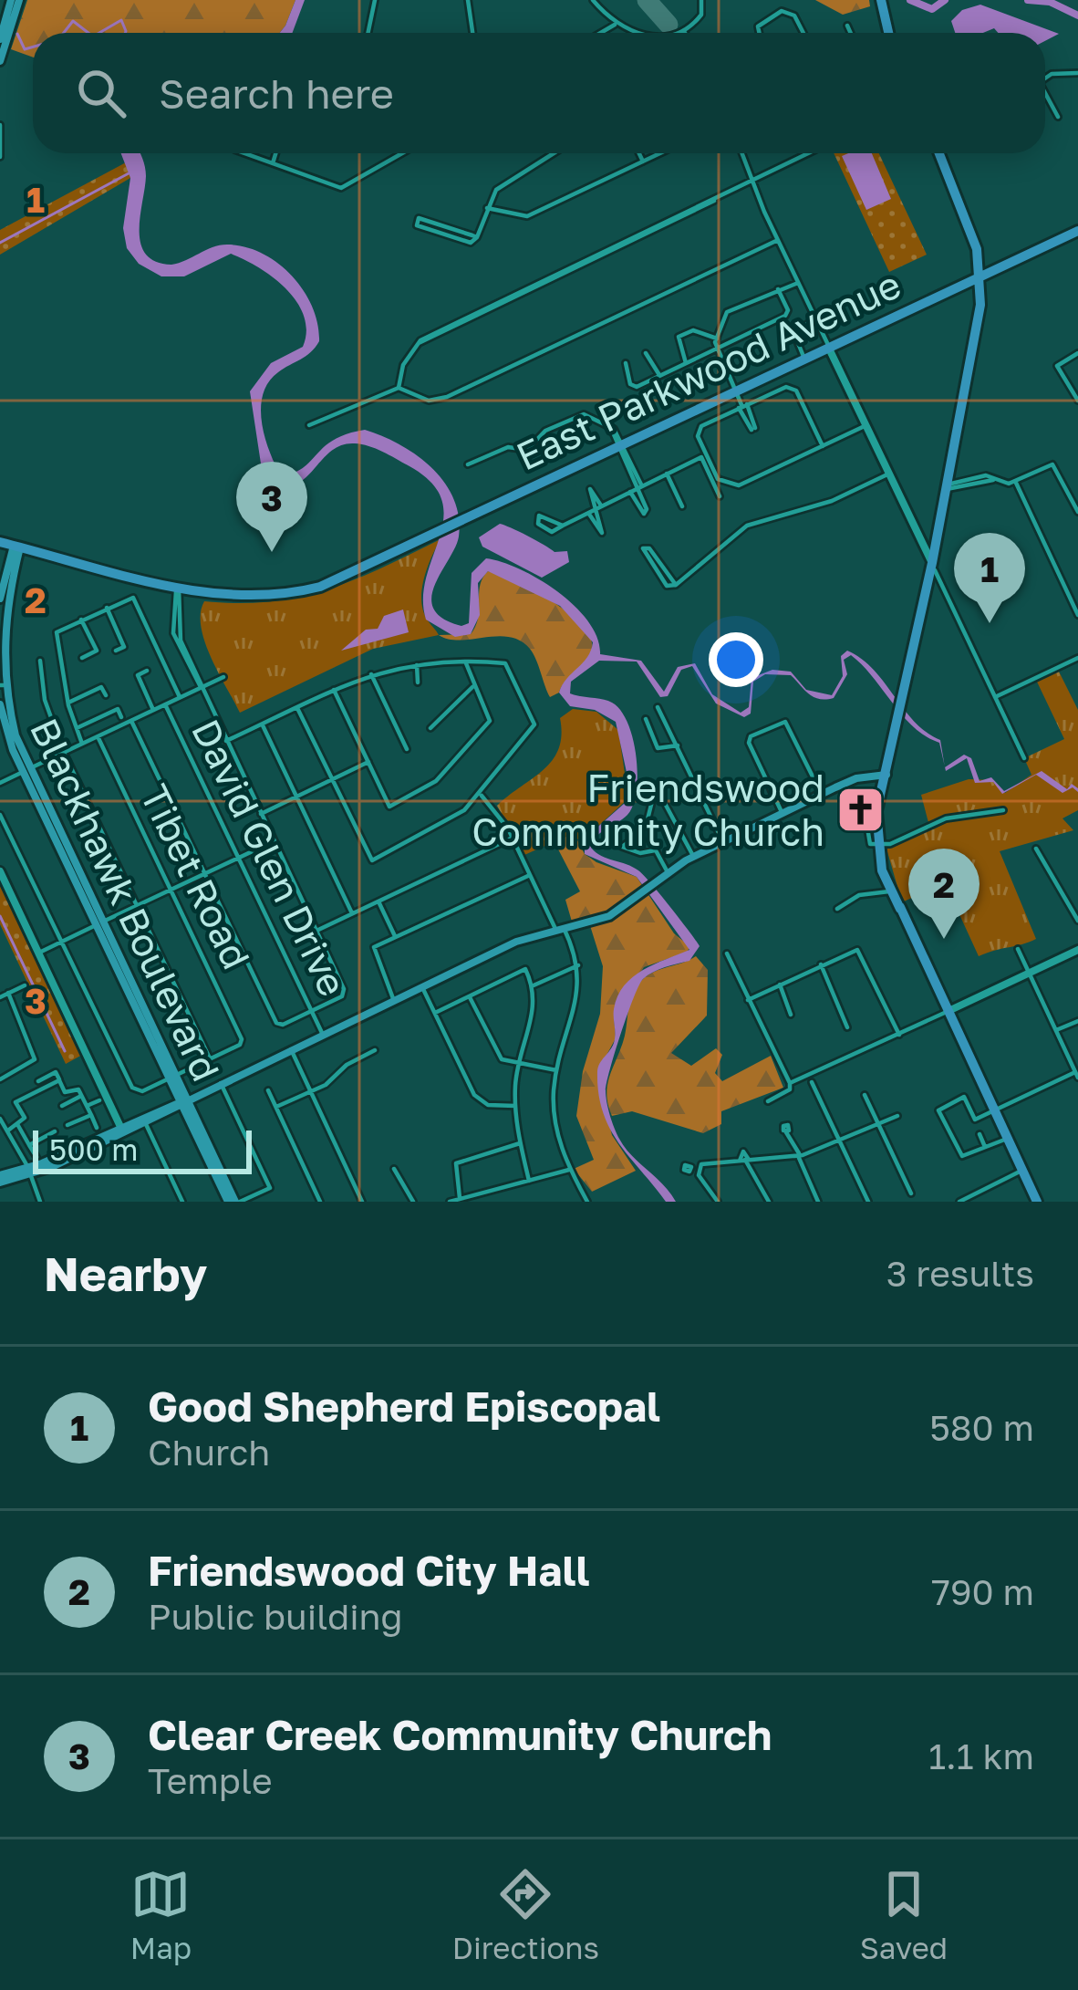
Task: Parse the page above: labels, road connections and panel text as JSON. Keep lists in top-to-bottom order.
{
  "streets": {
    "main road": ["East Parkwood Avenue", "Blackhawk Boulevard"],
    "street": ["David Glen Drive", "Tibet Road"]
  },
  "crossings": [
    ["East Parkwood Avenue", "Blackhawk Boulevard"]
  ],
  "places": {
    "church": ["Friendswood Community Church"]
  },
  "scale_bar": "500 m",
  "page": {
    "search": "Search here",
    "pins": ["3", "1", "2"],
    "scale": "500 m",
    "heading": ["Nearby", "3 results"],
    "list": [
      {
        "mark": "1",
        "name": "Good Shepherd Episcopal",
        "note": "Church",
        "value": "580 m"
      },
      {
        "mark": "2",
        "name": "Friendswood City Hall",
        "note": "Public building",
        "value": "790 m"
      },
      {
        "mark": "3",
        "name": "Clear Creek Community Church",
        "note": "Temple",
        "value": "1.1 km"
      }
    ],
    "nav": ["Map", "Directions", "Saved"]
  },
  "grid": {
    "rows": ["1", "2", "3"]
  }
}
